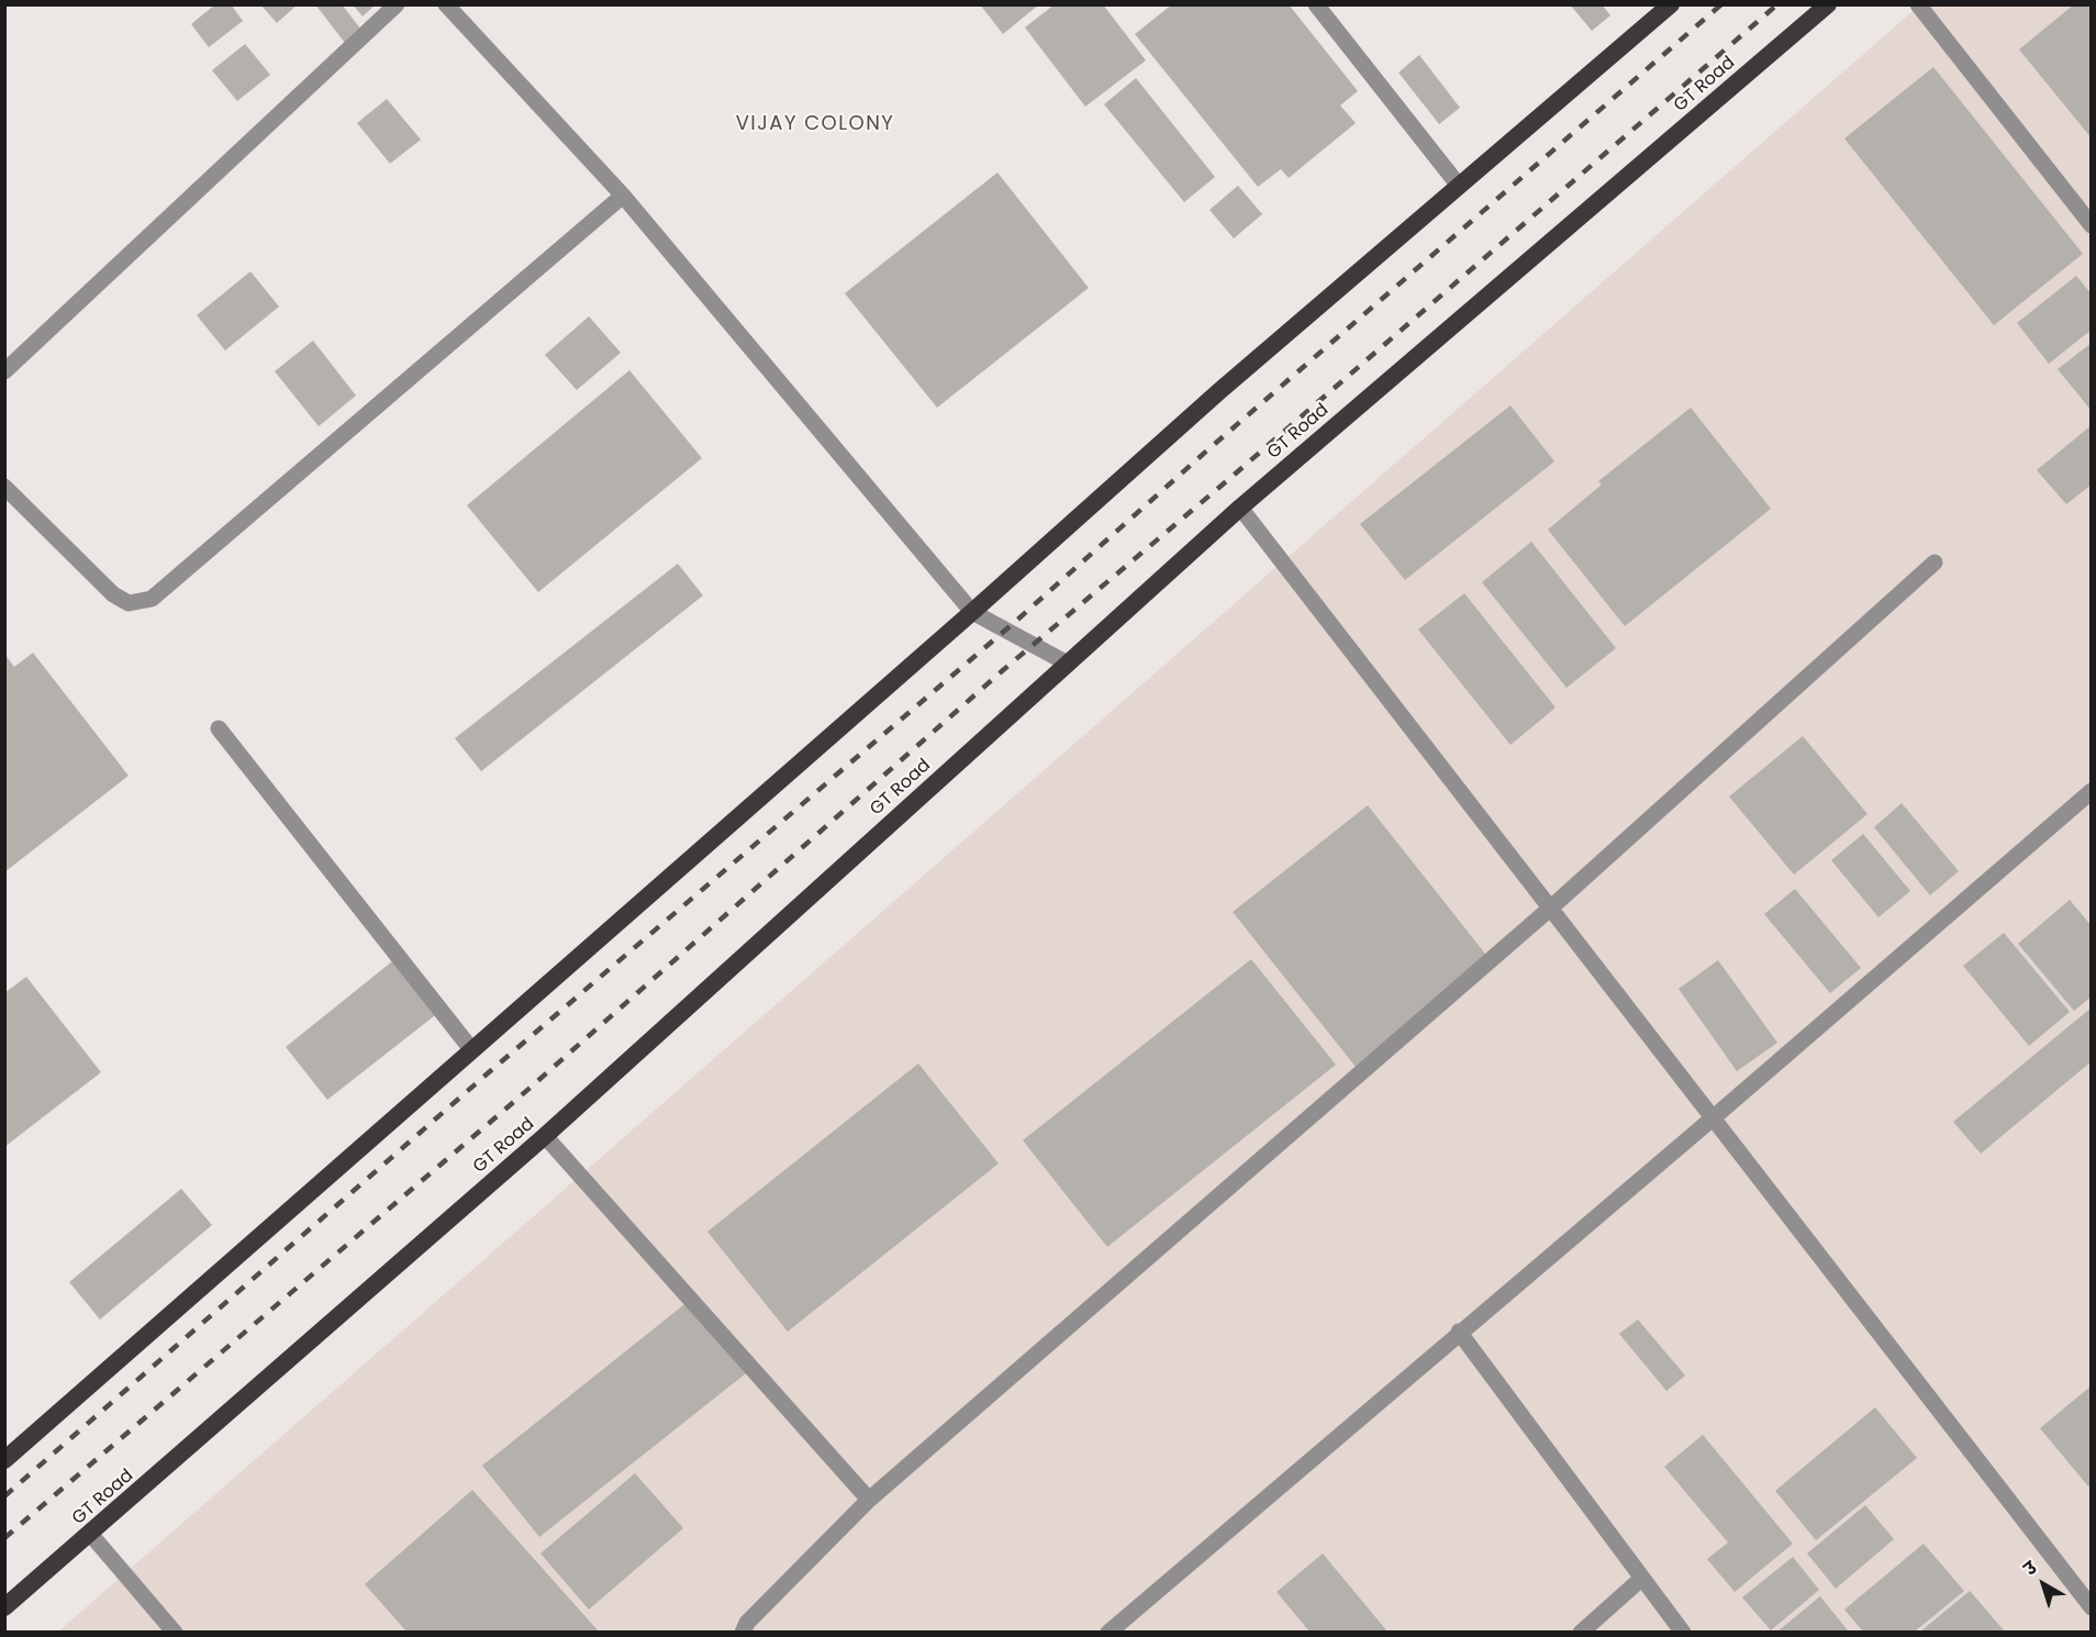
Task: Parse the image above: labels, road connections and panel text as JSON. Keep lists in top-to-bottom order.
{
  "streets": {
    "highway": ["GT Road"]
  },
  "districts": ["VIJAY COLONY"],
  "north": "top left"
}
